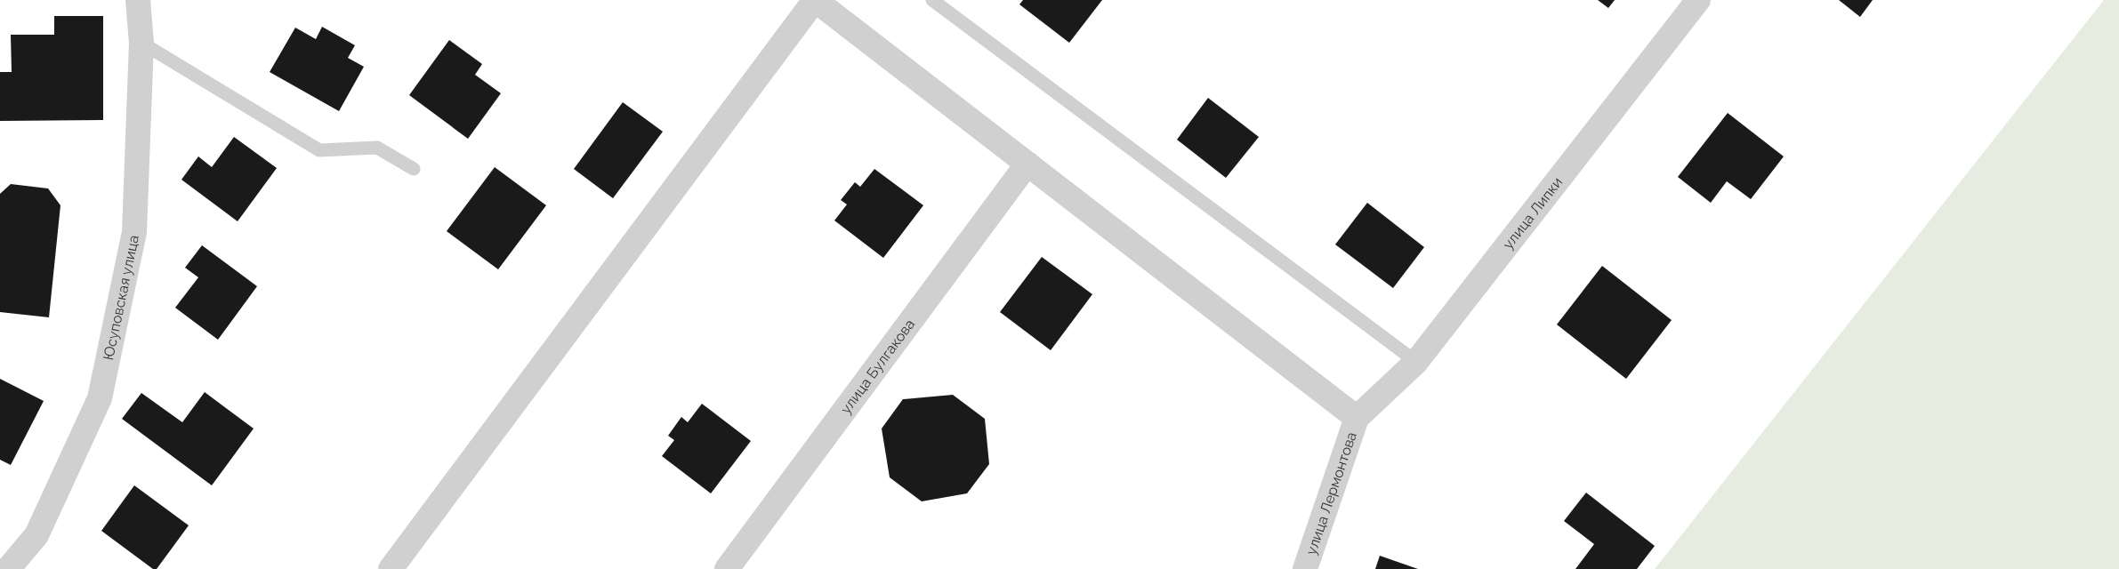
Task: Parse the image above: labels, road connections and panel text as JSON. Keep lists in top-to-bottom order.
{
  "streets": {
    "street": [
      "улица Липки",
      "Юсуповская улица",
      "улица Булгакова",
      "улица Лермонтова"
    ]
  },
  "crossings": [
    ["улица Липки", "улица Лермонтова"]
  ]
}
